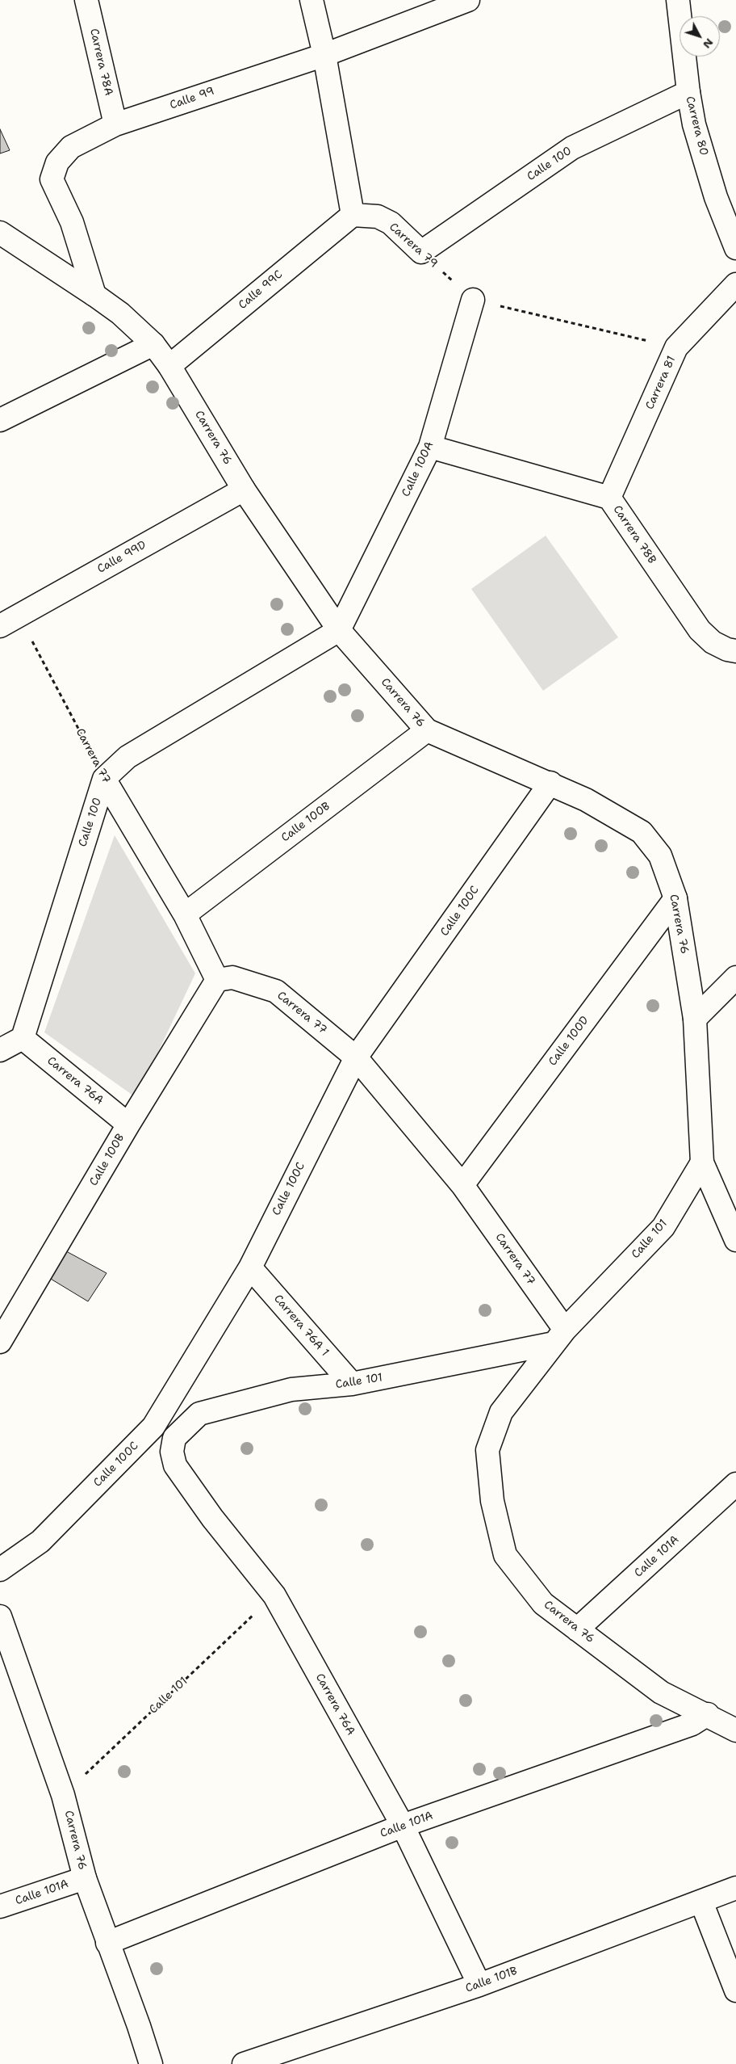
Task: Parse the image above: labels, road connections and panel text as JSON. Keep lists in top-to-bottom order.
{
  "streets": {
    "street": [
      "Carrera 78A",
      "Calle 99",
      "Carrera 80",
      "Calle 100",
      "Carrera 79",
      "Calle 99C",
      "Carrera 81",
      "Carrera 76",
      "Calle 100A",
      "Carrera 78B",
      "Calle 99D",
      "Carrera 77",
      "Calle 100B",
      "Calle 100C",
      "Calle 100D",
      "Carrera 76A",
      "Calle 101",
      "Carrera 76A 1",
      "Calle 101A",
      "Calle 101B"
    ]
  },
  "crossings": [
    ["Carrera 78A", "Calle 99"],
    ["Calle 99", "Carrera 76"],
    ["Carrera 80", "Calle 100"],
    ["Calle 100", "Carrera 79"],
    ["Calle 100", "Carrera 76"],
    ["Calle 100", "Calle 100A"],
    ["Calle 100", "Carrera 77"],
    ["Calle 100", "Carrera 76A"],
    ["Carrera 79", "Calle 99C"],
    ["Carrera 79", "Carrera 81"],
    ["Carrera 79", "Calle 100A"],
    ["Calle 99C", "Carrera 76"],
    ["Carrera 81", "Carrera 78B"],
    ["Carrera 76", "Calle 100A"],
    ["Carrera 76", "Calle 99D"],
    ["Carrera 76", "Calle 100B"],
    ["Carrera 76", "Calle 100C"],
    ["Carrera 76", "Calle 100D"],
    ["Carrera 76", "Calle 101"],
    ["Carrera 76", "Calle 101A"],
    ["Calle 100A", "Carrera 78B"],
    ["Calle 99D", "Carrera 77"],
    ["Carrera 77", "Calle 100B"],
    ["Carrera 77", "Calle 100C"],
    ["Carrera 77", "Calle 100D"],
    ["Carrera 77", "Calle 101"],
    ["Calle 100B", "Carrera 76A"],
    ["Calle 100C", "Carrera 76A 1"],
    ["Carrera 76A", "Calle 101"],
    ["Carrera 76A", "Calle 101A"],
    ["Carrera 76A", "Calle 101B"],
    ["Calle 101", "Carrera 76A 1"]
  ],
  "north": "bottom right"
}
